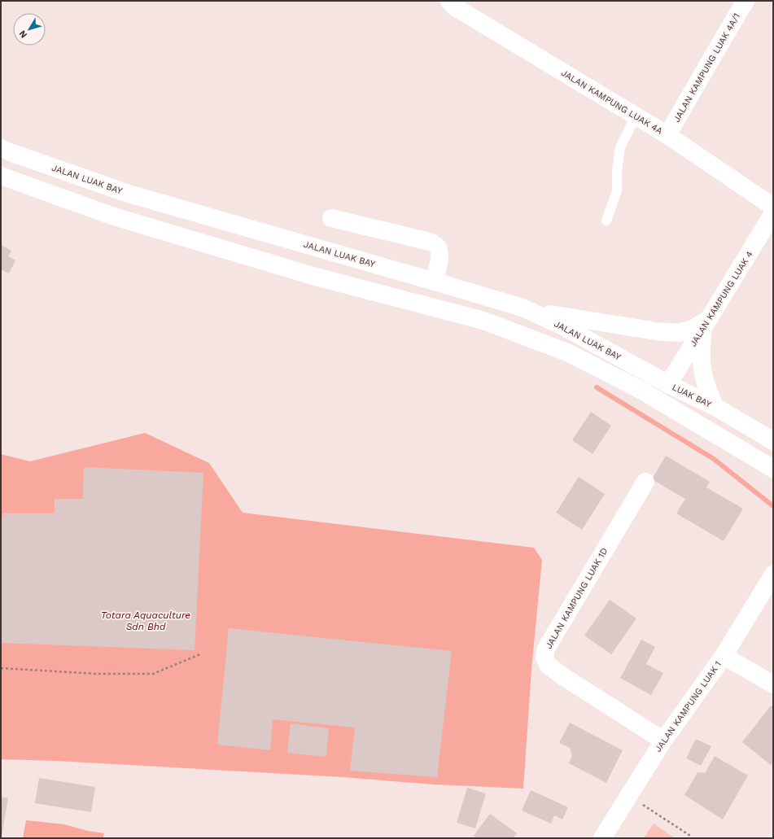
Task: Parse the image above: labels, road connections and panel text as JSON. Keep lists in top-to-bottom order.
{
  "streets": {
    "street": [
      "JALAN KAMPUNG LUAK 4A/1",
      "JALAN KAMPUNG LUAK 4A",
      "JALAN LUAK BAY",
      "JALAN KAMPUNG LUAK 4",
      "LUAK BAY",
      "JALAN KAMPUNG LUAK 1D",
      "JALAN KAMPUNG LUAK 1"
    ]
  },
  "crossings": [
    ["JALAN KAMPUNG LUAK 4A/1", "JALAN KAMPUNG LUAK 4A"],
    ["JALAN LUAK BAY", "JALAN KAMPUNG LUAK 4"],
    ["JALAN LUAK BAY", "LUAK BAY"],
    ["JALAN KAMPUNG LUAK 4", "LUAK BAY"],
    ["JALAN KAMPUNG LUAK 1D", "JALAN KAMPUNG LUAK 1"]
  ],
  "water": ["Totara Aquaculture Sdn Bhd"],
  "north": "bottom left"
}
